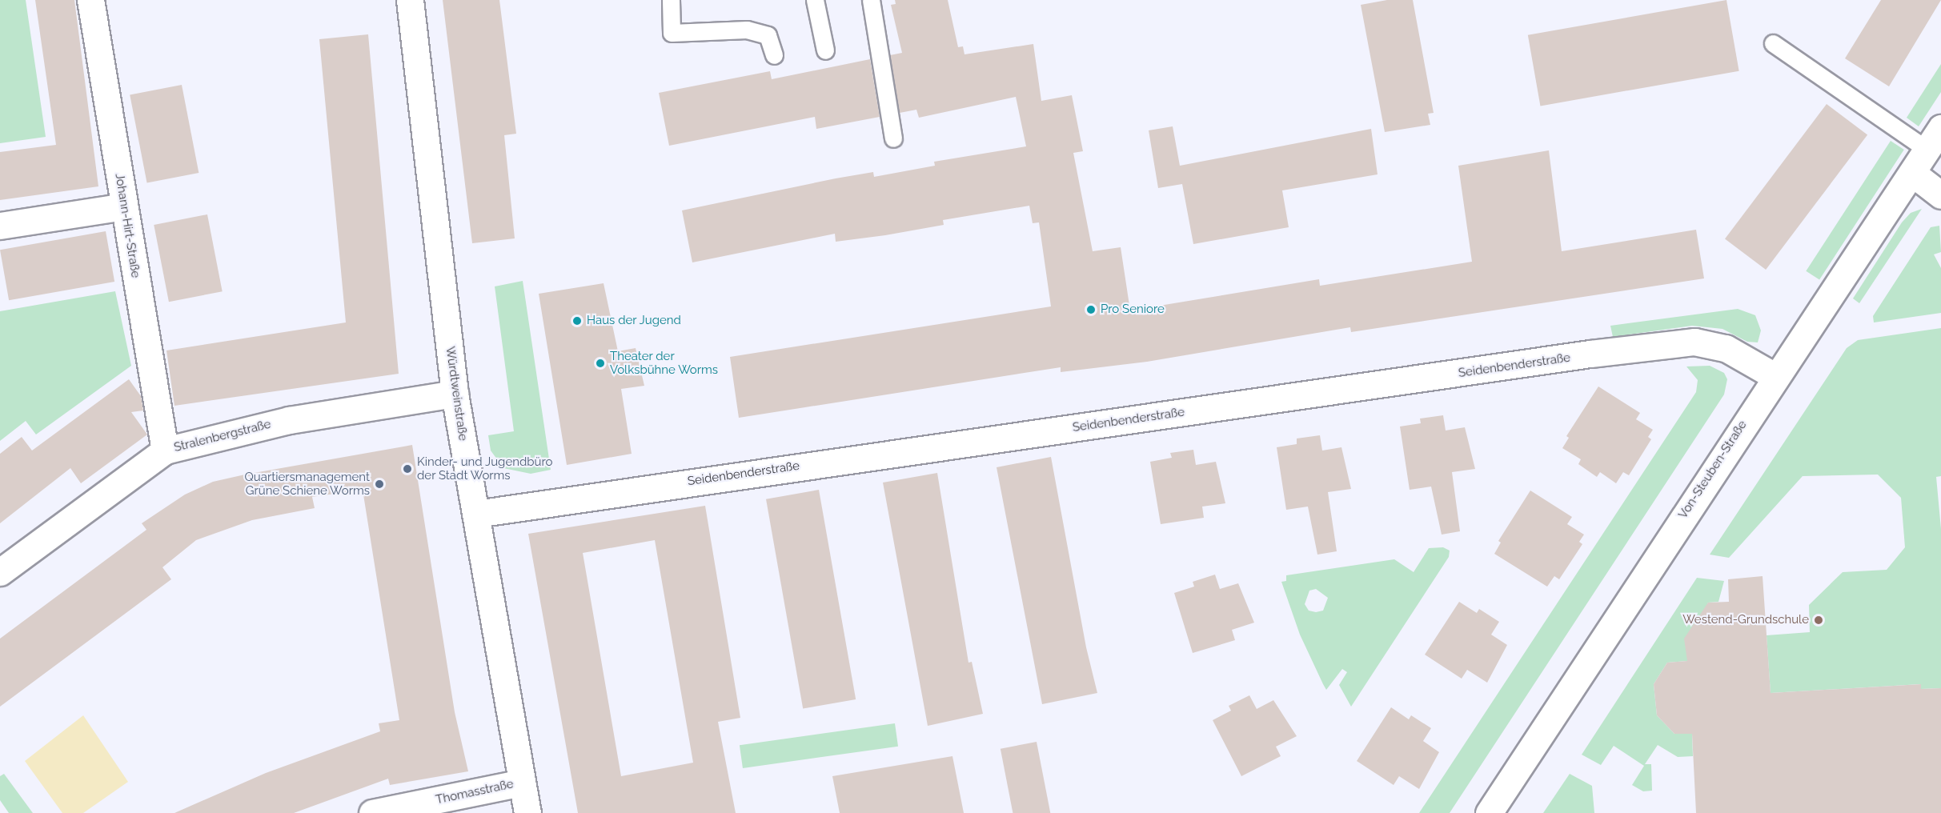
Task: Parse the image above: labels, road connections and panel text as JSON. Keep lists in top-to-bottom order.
{
  "streets": {
    "street": [
      "Johann-Hirt-Straße",
      "Seidenbenderstraße",
      "Würdtweinstraße",
      "Stralenbergstraße",
      "Von-Steuben-Straße",
      "Thomasstraße"
    ]
  },
  "crossings": [
    ["Johann-Hirt-Straße", "Stralenbergstraße"],
    ["Seidenbenderstraße", "Würdtweinstraße"],
    ["Seidenbenderstraße", "Von-Steuben-Straße"],
    ["Würdtweinstraße", "Stralenbergstraße"],
    ["Würdtweinstraße", "Thomasstraße"]
  ],
  "places": [
    "Pro Seniore",
    "Haus der Jugend",
    "Theater der Volksbühne Worms",
    "Kinder- und Jugendbüro der Stadt Worms",
    "Quartiersmanagement Grüne Schiene Worms",
    "Westend-Grundschule"
  ]
}
